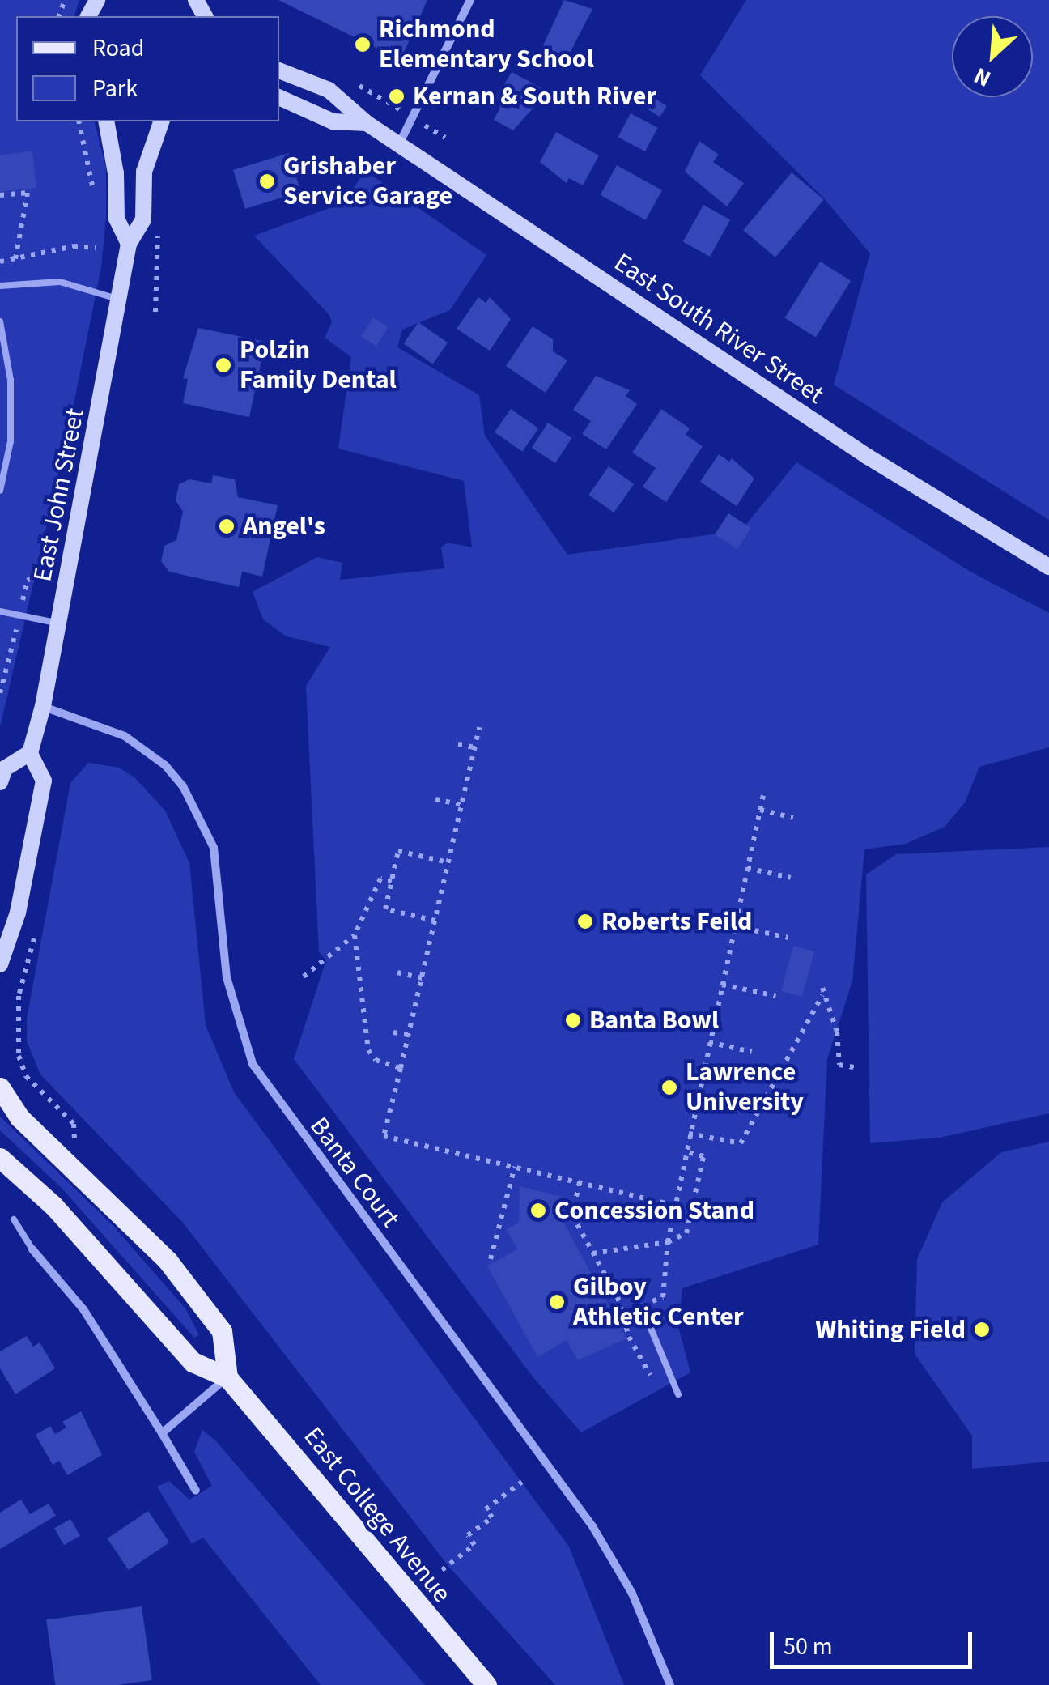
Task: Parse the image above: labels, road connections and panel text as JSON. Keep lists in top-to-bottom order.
{
  "streets": {
    "main road": ["East College Avenue"],
    "street": ["East South River Street", "East John Street", "Banta Court"]
  },
  "crossings": [
    ["East John Street", "Banta Court"]
  ],
  "places": [
    "Richmond Elementary School",
    "Kernan & South River",
    "Grishaber Service Garage",
    "Polzin Family Dental",
    "Angel's",
    "Roberts Feild",
    "Banta Bowl",
    "Lawrence University",
    "Concession Stand",
    "Gilboy Athletic Center",
    "Whiting Field"
  ],
  "legend": ["Road", "Park"],
  "scale_bar": "50 m",
  "north": "bottom left"
}
